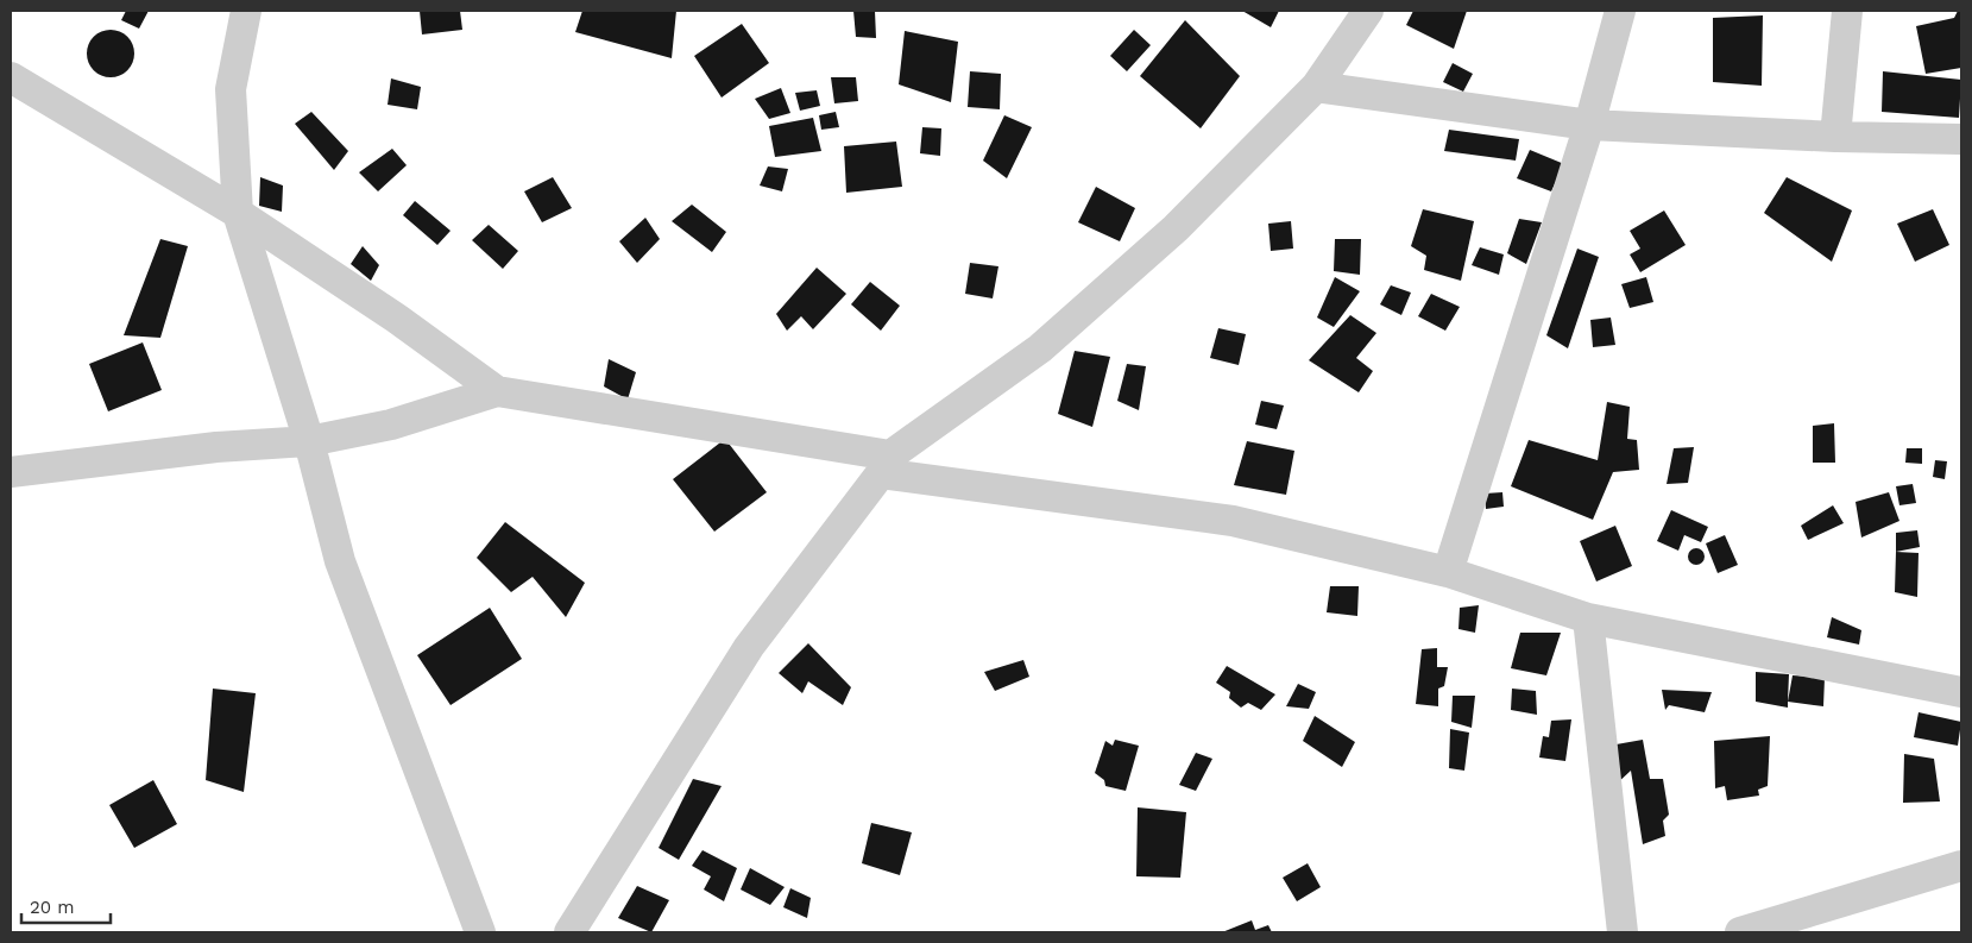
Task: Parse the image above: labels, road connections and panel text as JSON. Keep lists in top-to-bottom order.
{
  "scale_bar": "20 m"
}
